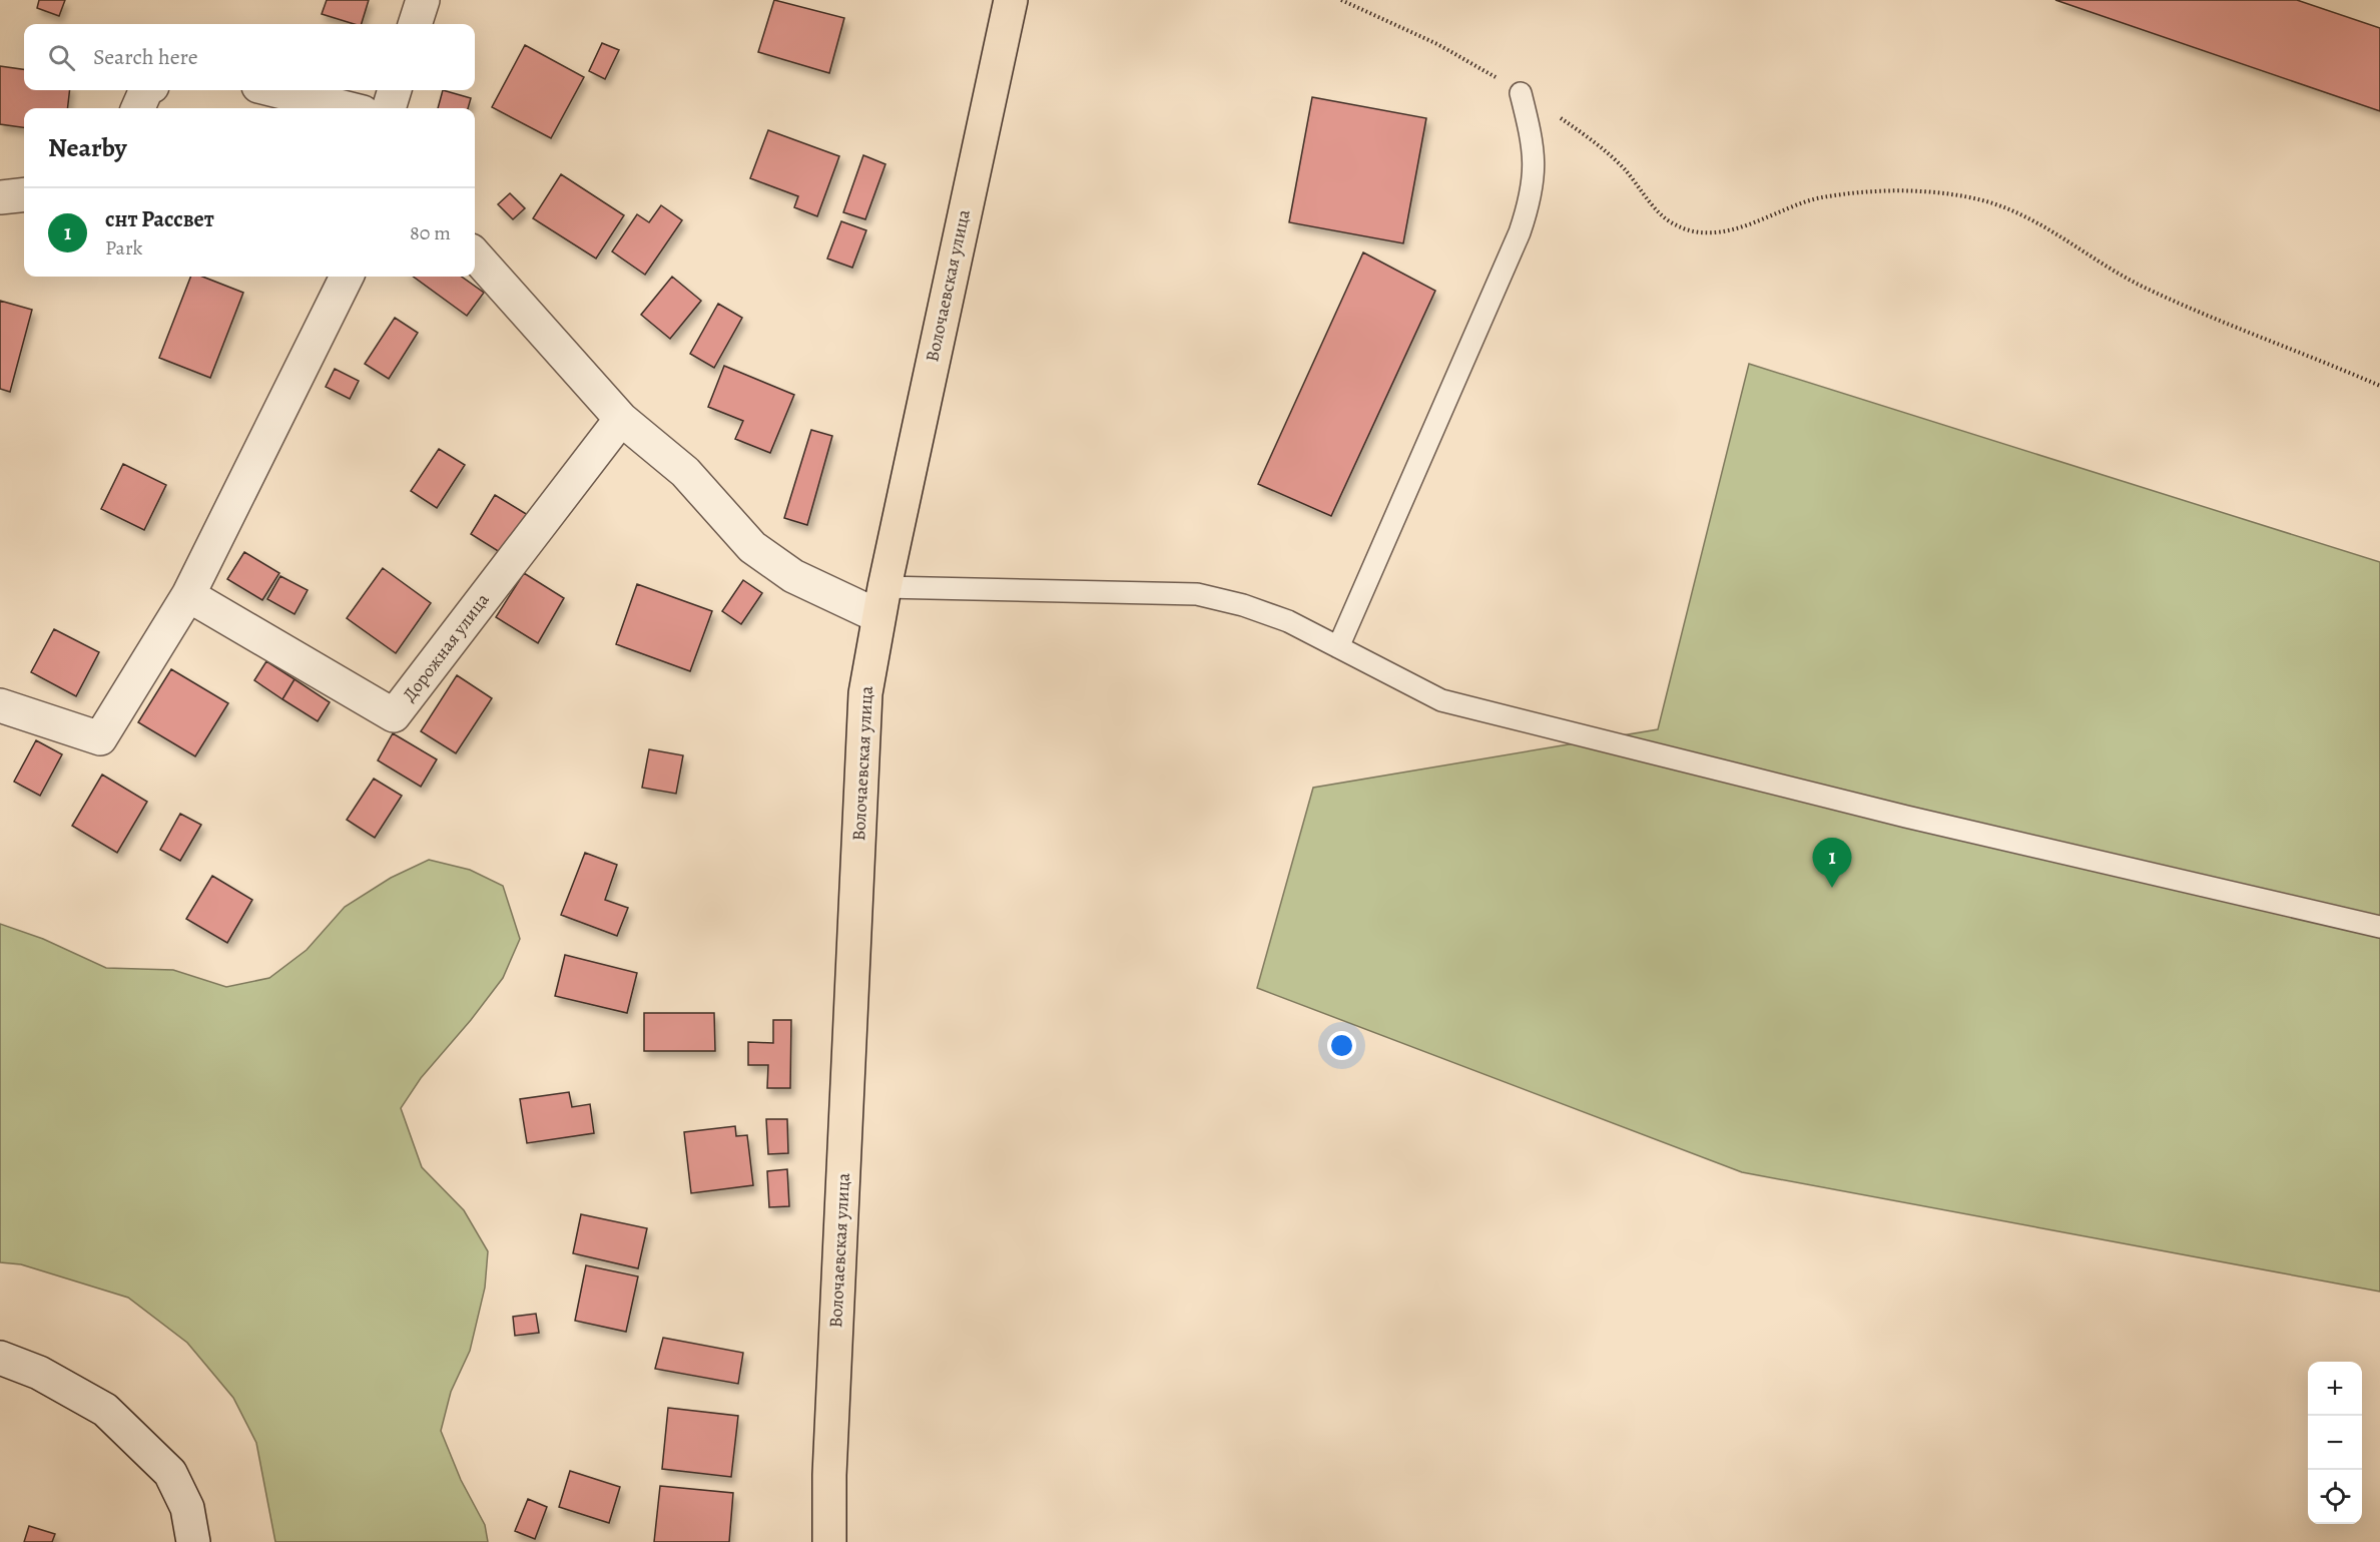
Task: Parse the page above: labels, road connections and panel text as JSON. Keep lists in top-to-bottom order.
{
  "streets": {
    "main road": ["Волочаевская улица"],
    "street": ["Дорожная улица"]
  },
  "page": {
    "search": "Search here",
    "heading": "Nearby",
    "list": [
      {
        "mark": "1",
        "name": "снт Рассвет",
        "note": "Park",
        "value": "80 m"
      }
    ],
    "pins": "1",
    "map_buttons": ["+", "−"]
  }
}
